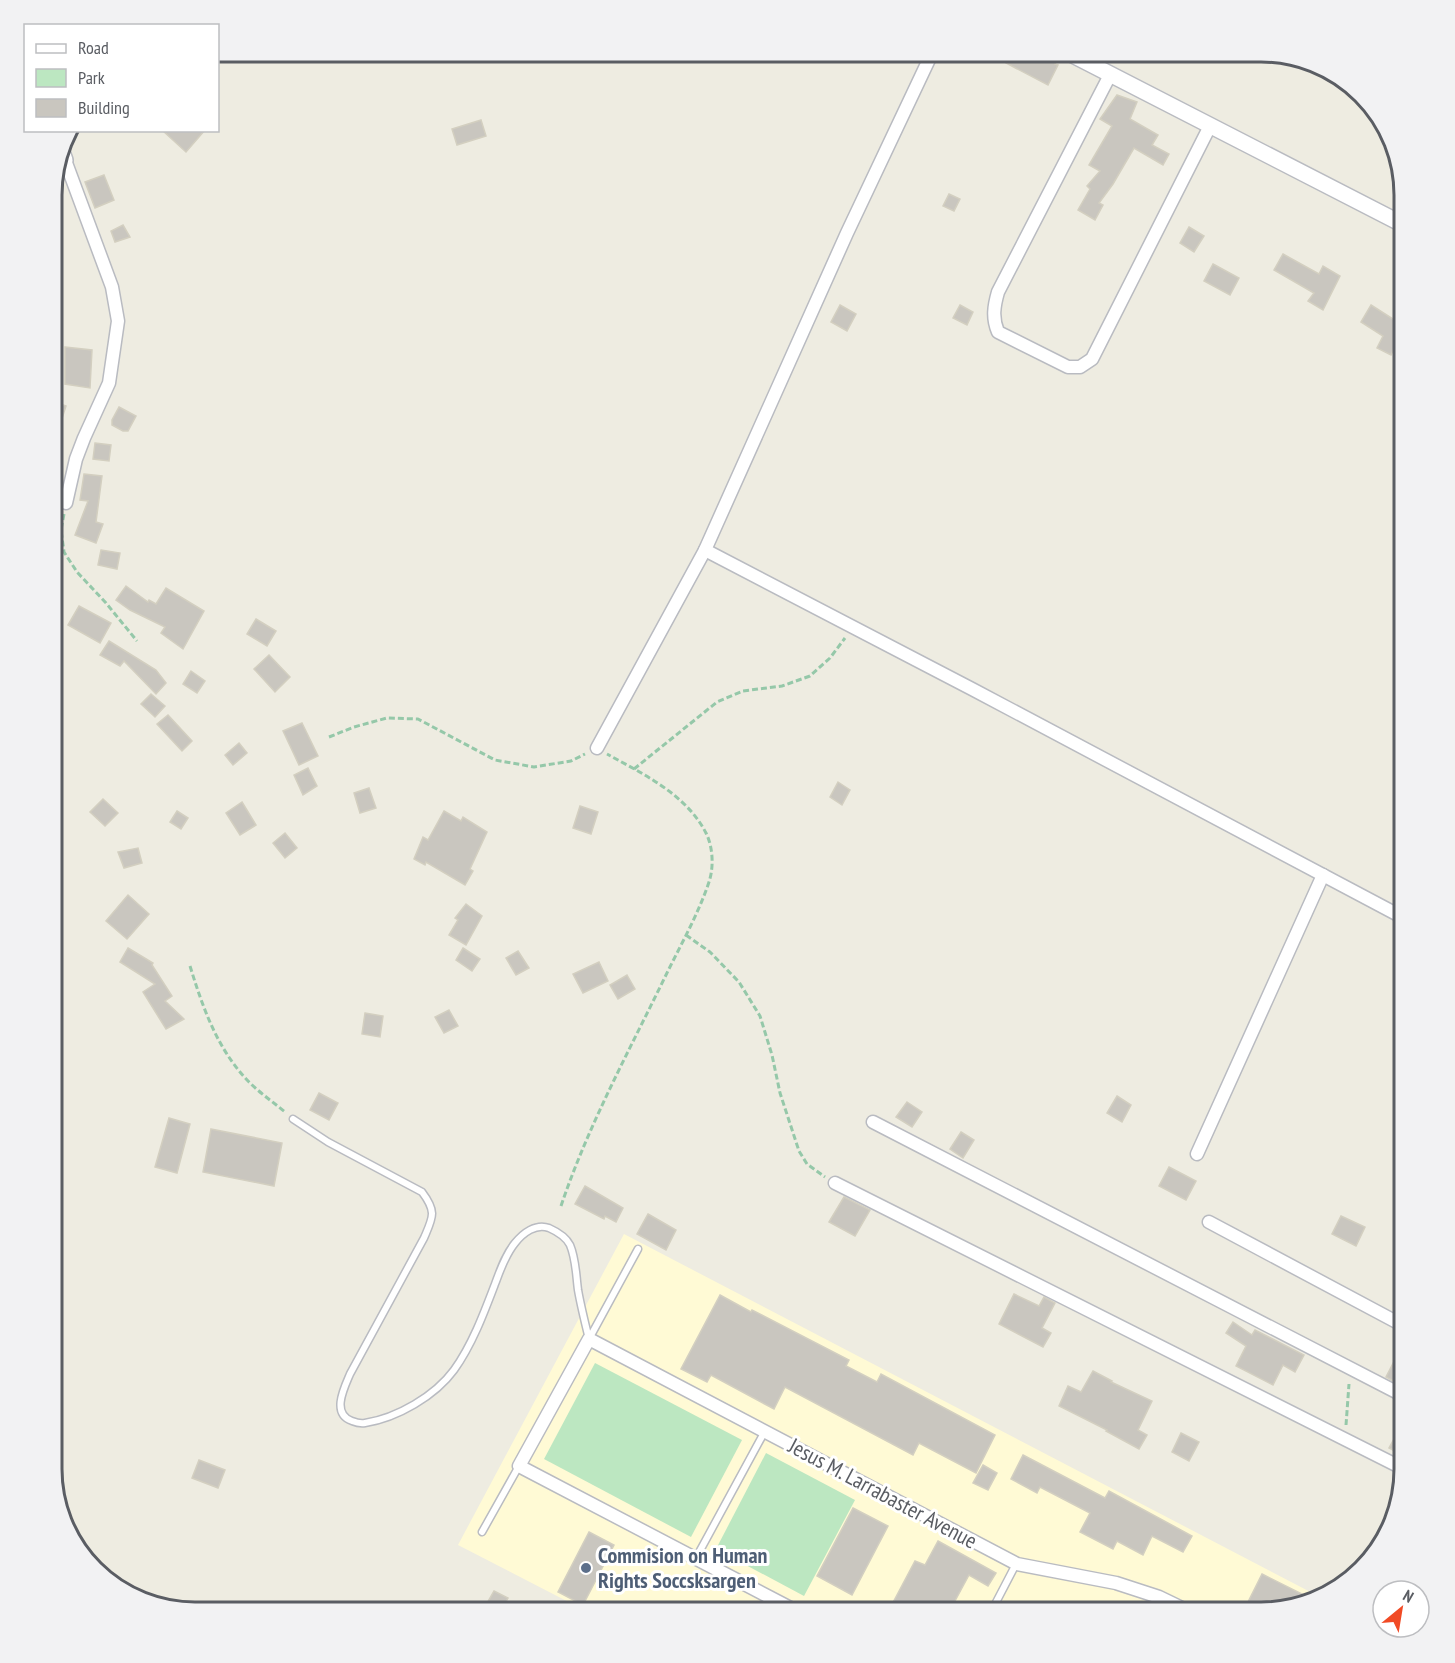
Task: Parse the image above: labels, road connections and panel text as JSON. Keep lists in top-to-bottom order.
{
  "streets": {
    "street": ["Jesus M. Larrabaster Avenue"]
  },
  "places": ["Commision on Human Rights Soccsksargen"],
  "legend": ["Road", "Park", "Building"],
  "north": "top right"
}
